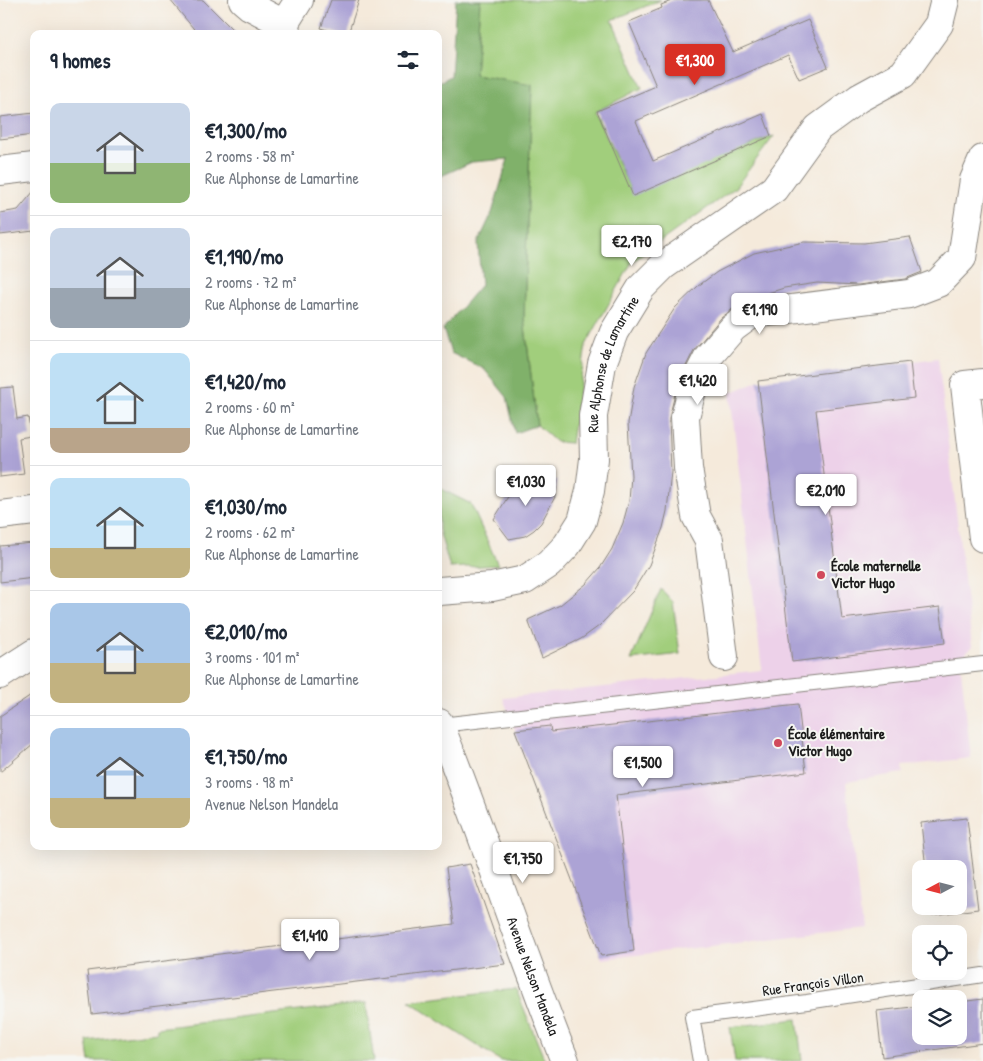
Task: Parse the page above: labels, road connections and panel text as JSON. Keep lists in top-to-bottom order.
{
  "streets": {
    "street": ["Rue Alphonse de Lamartine", "Avenue Nelson Mandela"],
    "lane": ["Rue François Villon"]
  },
  "places": ["École maternelle Victor Hugo", "École élémentaire Victor Hugo"],
  "north": "left",
  "page": {
    "heading": "9 homes",
    "price": [
      "€1,300",
      "€2,170",
      "€1,190",
      "€1,420",
      "€1,030",
      "€2,010",
      "€1,500",
      "€1,750",
      "€1,410"
    ],
    "list": [
      {
        "name": "€1,300/mo",
        "note": "2 rooms · 58 m² · Rue Alphonse de Lamartine"
      },
      {
        "name": "€1,190/mo",
        "note": "2 rooms · 72 m² · Rue Alphonse de Lamartine"
      },
      {
        "name": "€1,420/mo",
        "note": "2 rooms · 60 m² · Rue Alphonse de Lamartine"
      },
      {
        "name": "€1,030/mo",
        "note": "2 rooms · 62 m² · Rue Alphonse de Lamartine"
      },
      {
        "name": "€2,010/mo",
        "note": "3 rooms · 101 m² · Rue Alphonse de Lamartine"
      },
      {
        "name": "€1,750/mo",
        "note": "3 rooms · 98 m² · Avenue Nelson Mandela"
      }
    ]
  }
}
